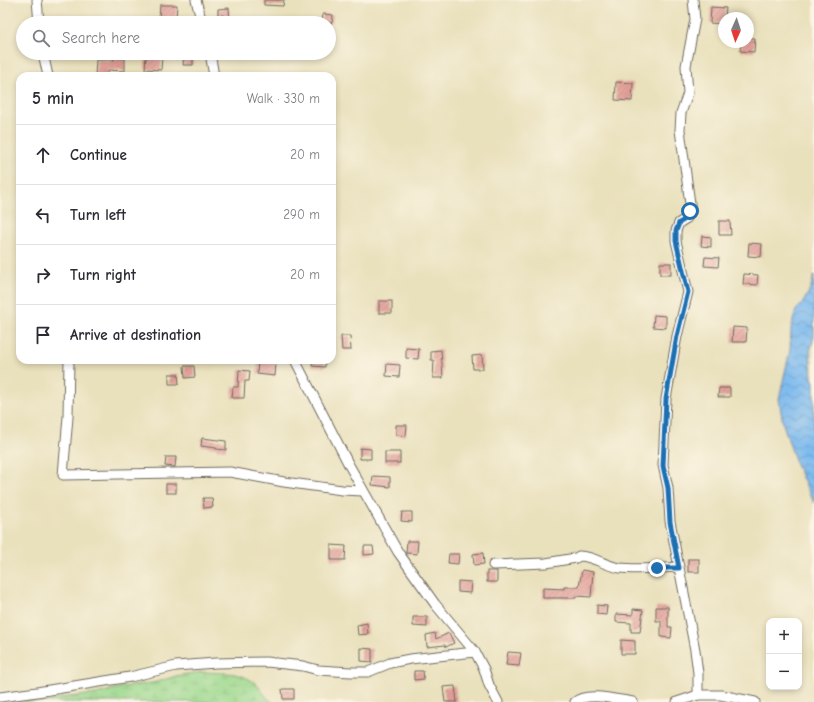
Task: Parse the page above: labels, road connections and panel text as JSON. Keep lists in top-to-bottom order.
{
  "north": "bottom",
  "page": {
    "search": "Search here",
    "heading": ["5 min", "Walk · 330 m"],
    "list": [
      ["Continue", "20 m"],
      ["Turn left", "290 m"],
      ["Turn right", "20 m"],
      "Arrive at destination"
    ],
    "map_buttons": ["+", "−"]
  }
}
